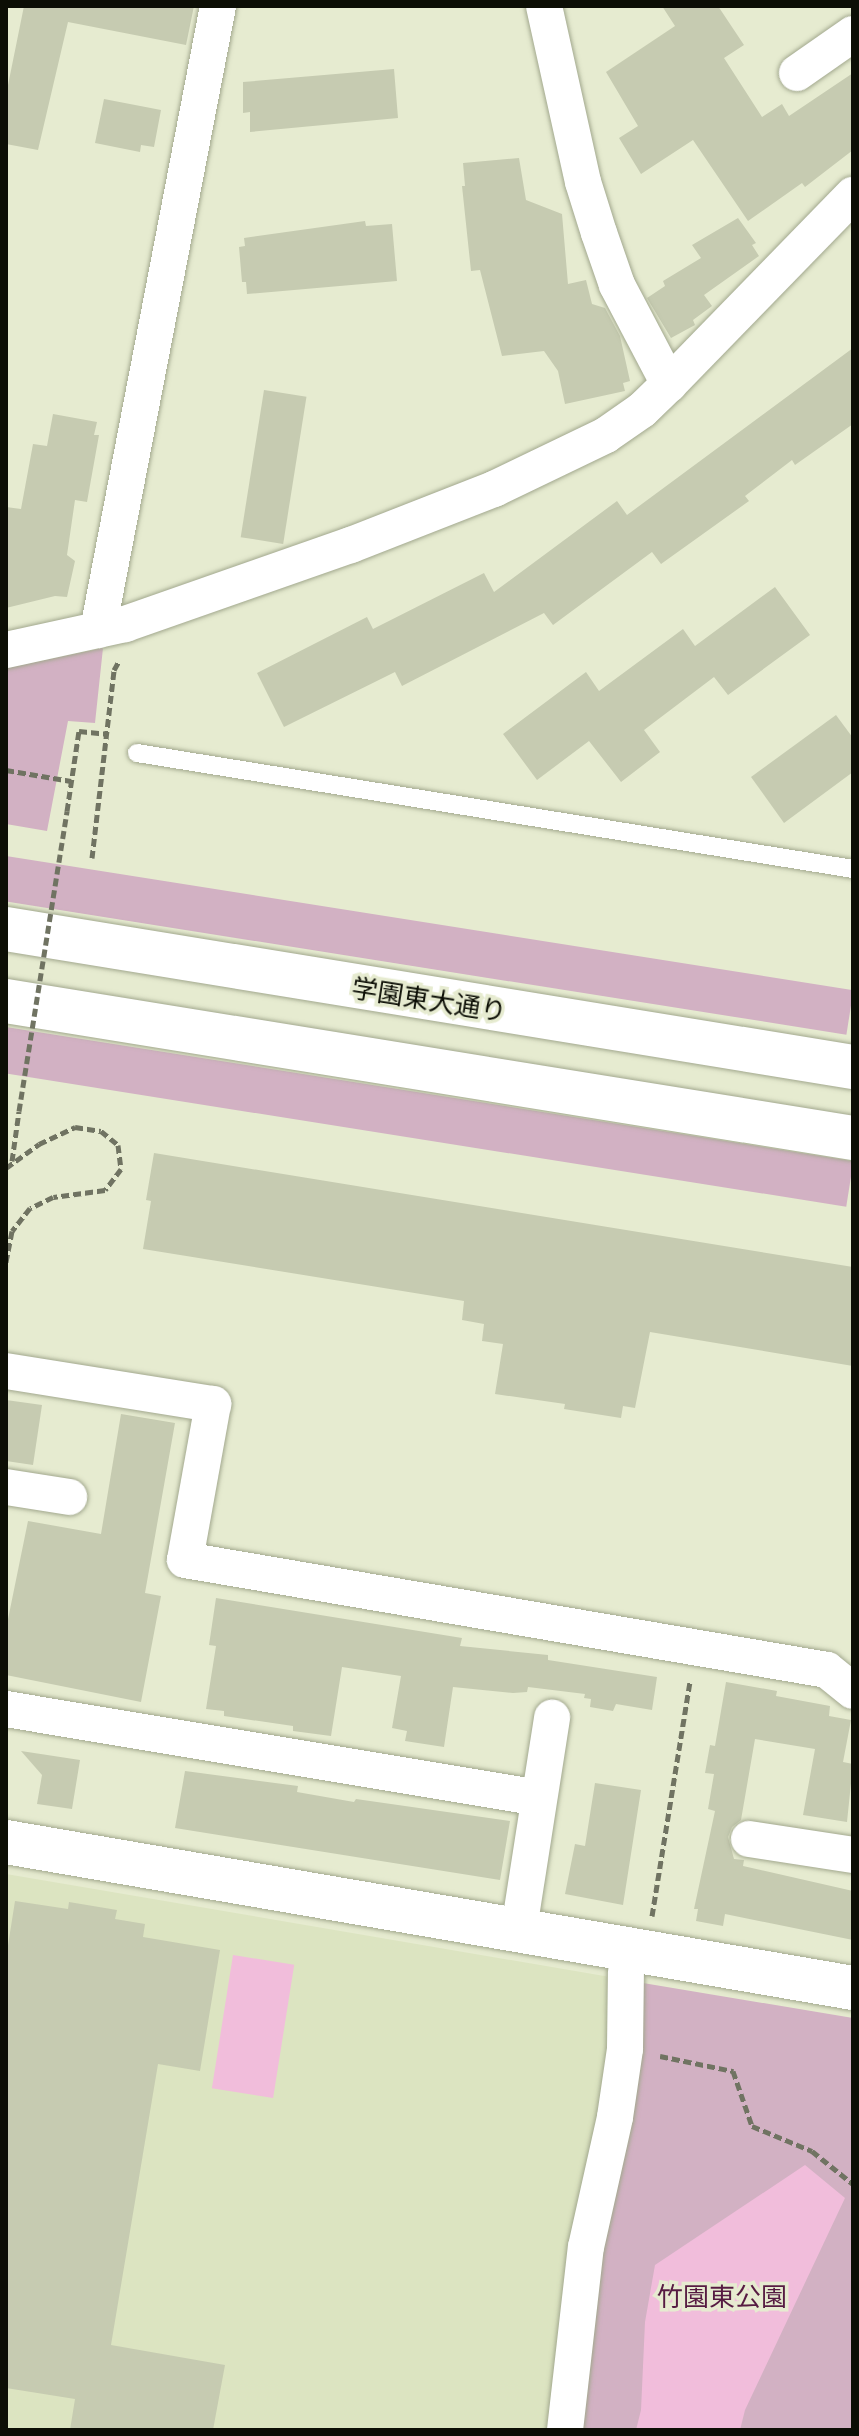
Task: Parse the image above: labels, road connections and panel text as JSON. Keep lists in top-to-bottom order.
{
  "streets": {
    "main road": ["学園東大通り"]
  },
  "parks": ["竹園東公園"]
}
